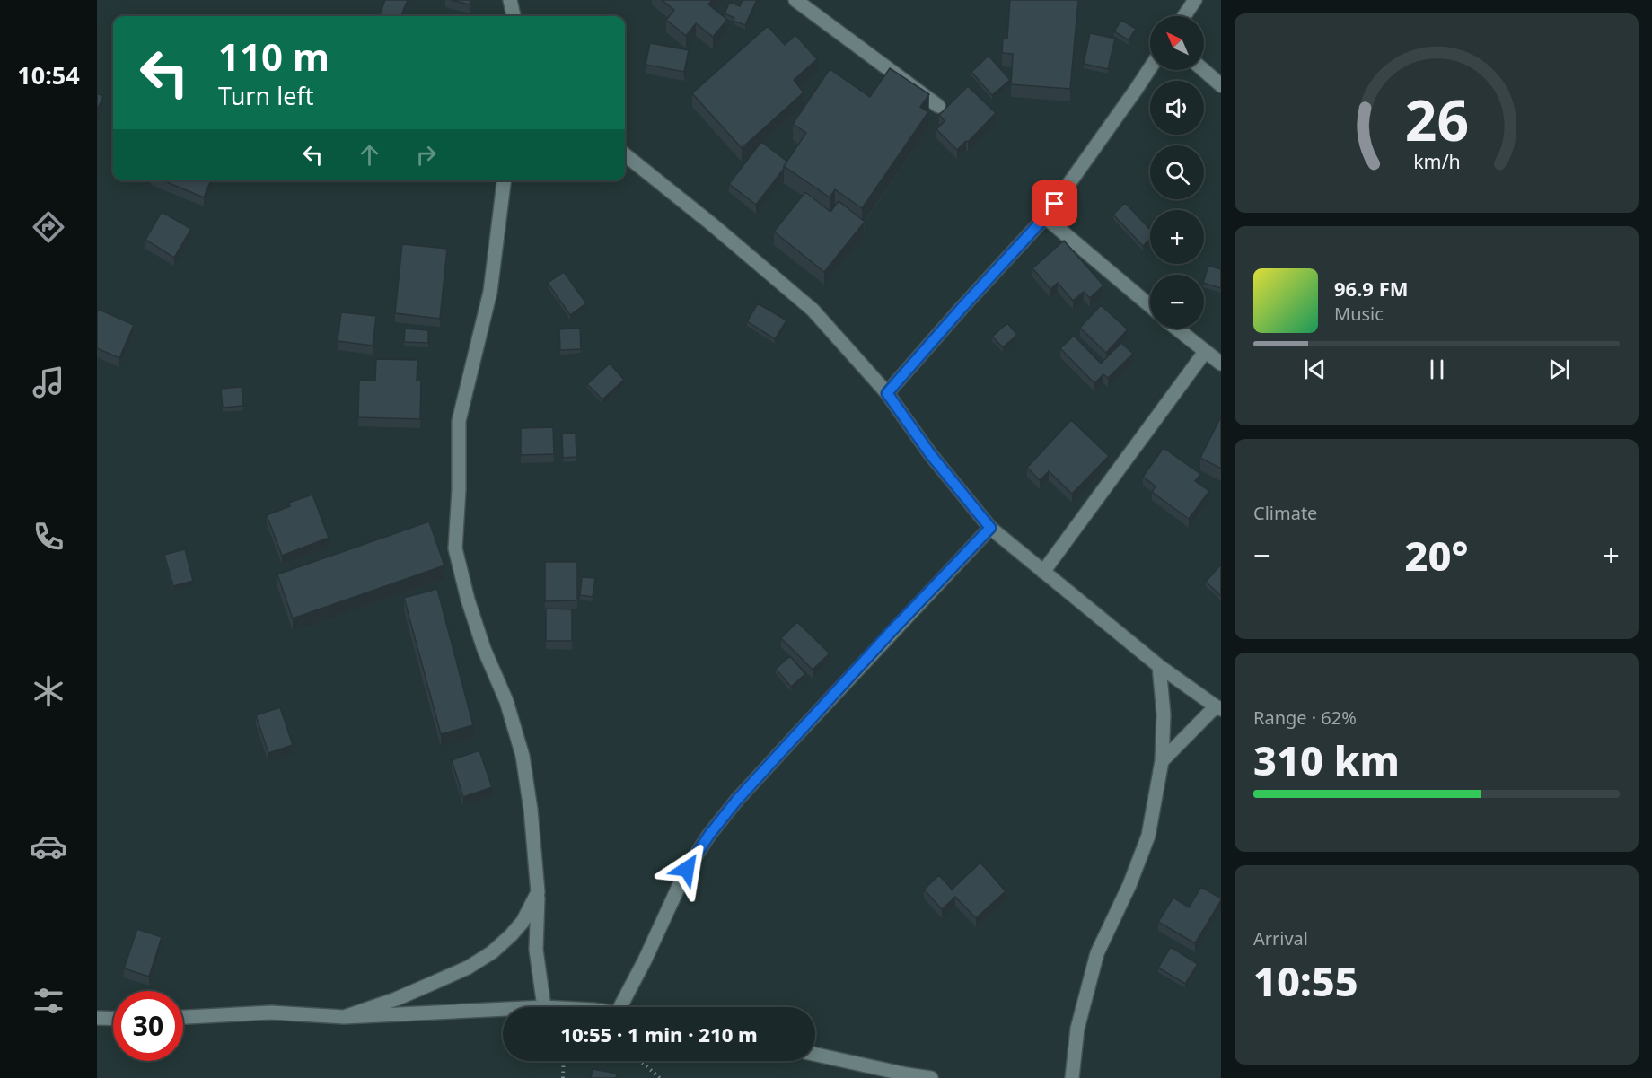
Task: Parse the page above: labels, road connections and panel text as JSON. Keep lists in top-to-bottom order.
{
  "north": "top left",
  "page": {
    "tabs": "10:54",
    "map_buttons": ["+", "−"],
    "turn": ["110 m", "Turn left"],
    "song": ["96.9 FM", "Music"],
    "tile": [
      "Climate",
      ["Range · 62%", "310 km"],
      ["Arrival", "10:55"]
    ],
    "heat": ["−", "20°", "+"],
    "limit": "30",
    "trip": "10:55 · 1 min · 210 m",
    "gauge": ["26", "km/h"]
  }
}
